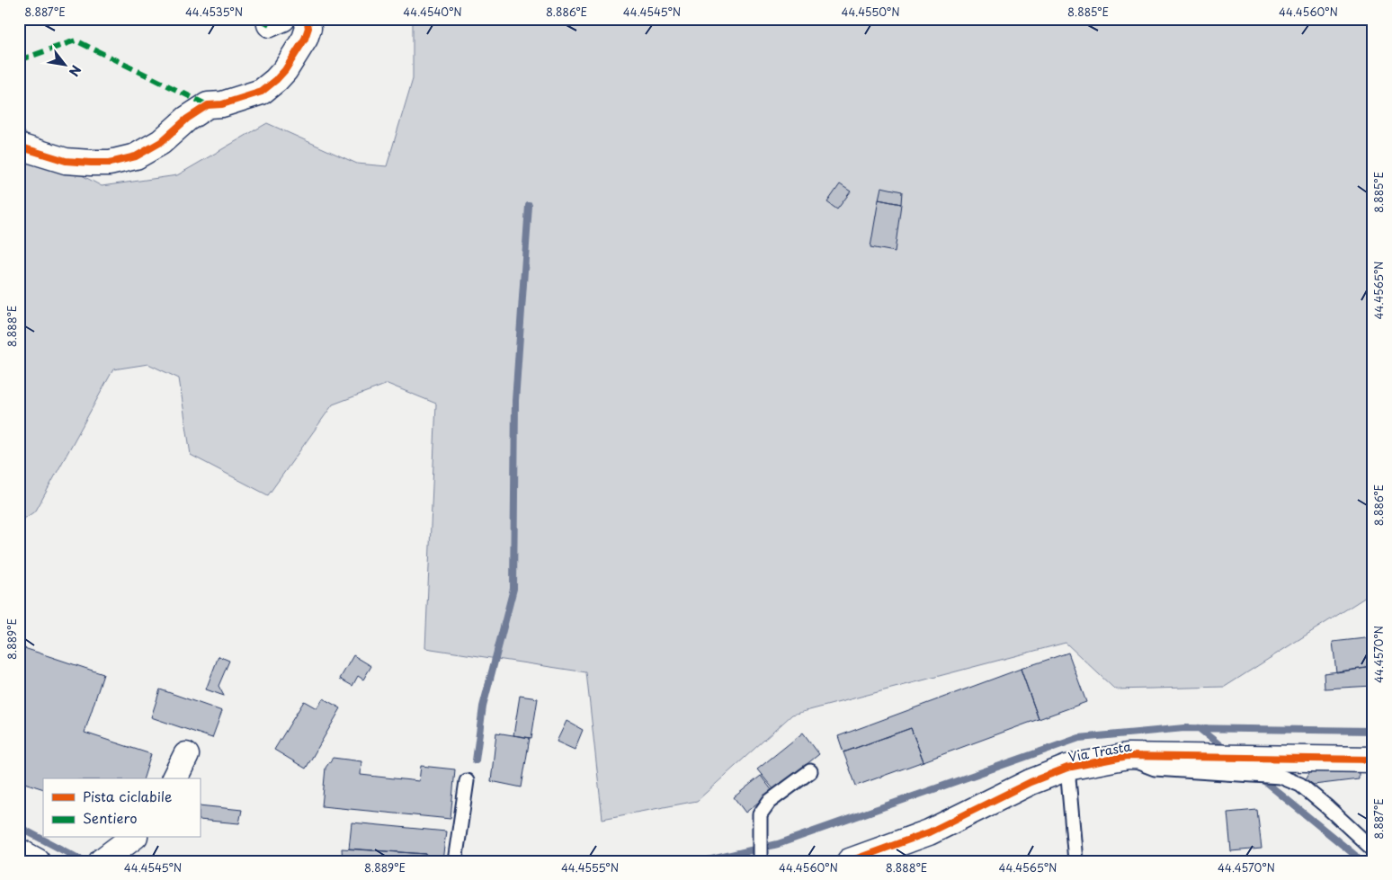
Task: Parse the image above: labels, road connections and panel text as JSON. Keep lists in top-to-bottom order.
{
  "streets": {
    "street": ["Via Trasta"]
  },
  "legend": ["Pista ciclabile", "Sentiero"],
  "north": "bottom right",
  "coordinates": [
    "8.887°E",
    "44.4535°N",
    "44.4540°N",
    "8.886°E",
    "44.4545°N",
    "44.4550°N",
    "8.885°E",
    "44.4560°N",
    "44.4565°N",
    "8.888°E",
    "8.889°E",
    "44.4570°N",
    "44.4555°N"
  ]
}
